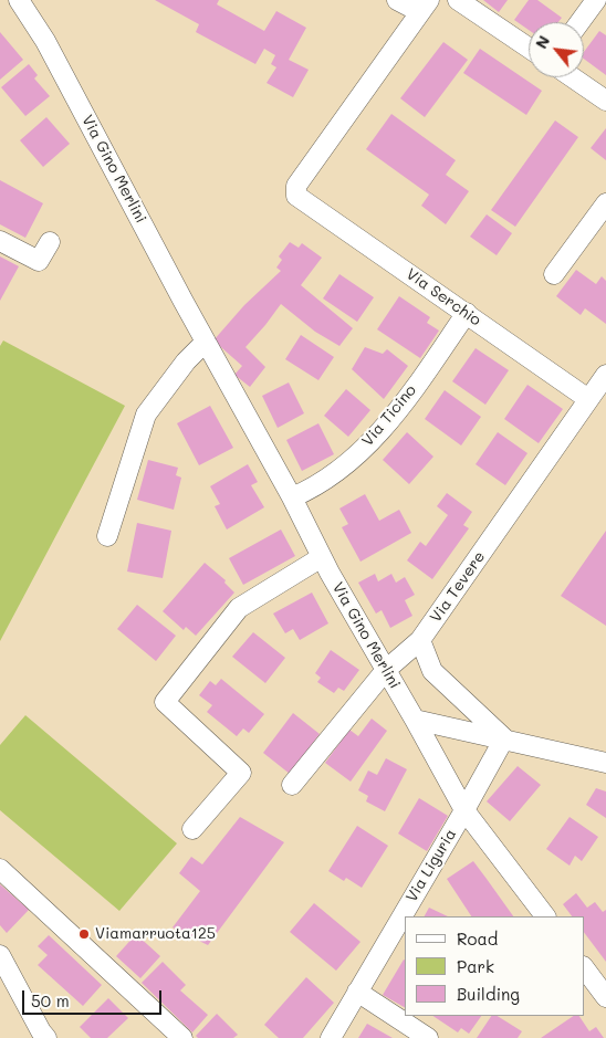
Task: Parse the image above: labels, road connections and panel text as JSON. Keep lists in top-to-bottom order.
{
  "streets": {
    "street": [
      "Via Gino Merlini",
      "Via Serchio",
      "Via Ticino",
      "Via Tevere",
      "Via Liguria"
    ]
  },
  "crossings": [
    ["Via Gino Merlini", "Via Ticino"],
    ["Via Gino Merlini", "Via Tevere"],
    ["Via Gino Merlini", "Via Liguria"],
    ["Via Serchio", "Via Ticino"],
    ["Via Serchio", "Via Tevere"]
  ],
  "places": ["Viamarruota125"],
  "legend": ["Road", "Park", "Building"],
  "scale_bar": "50 m",
  "north": "top left"
}
